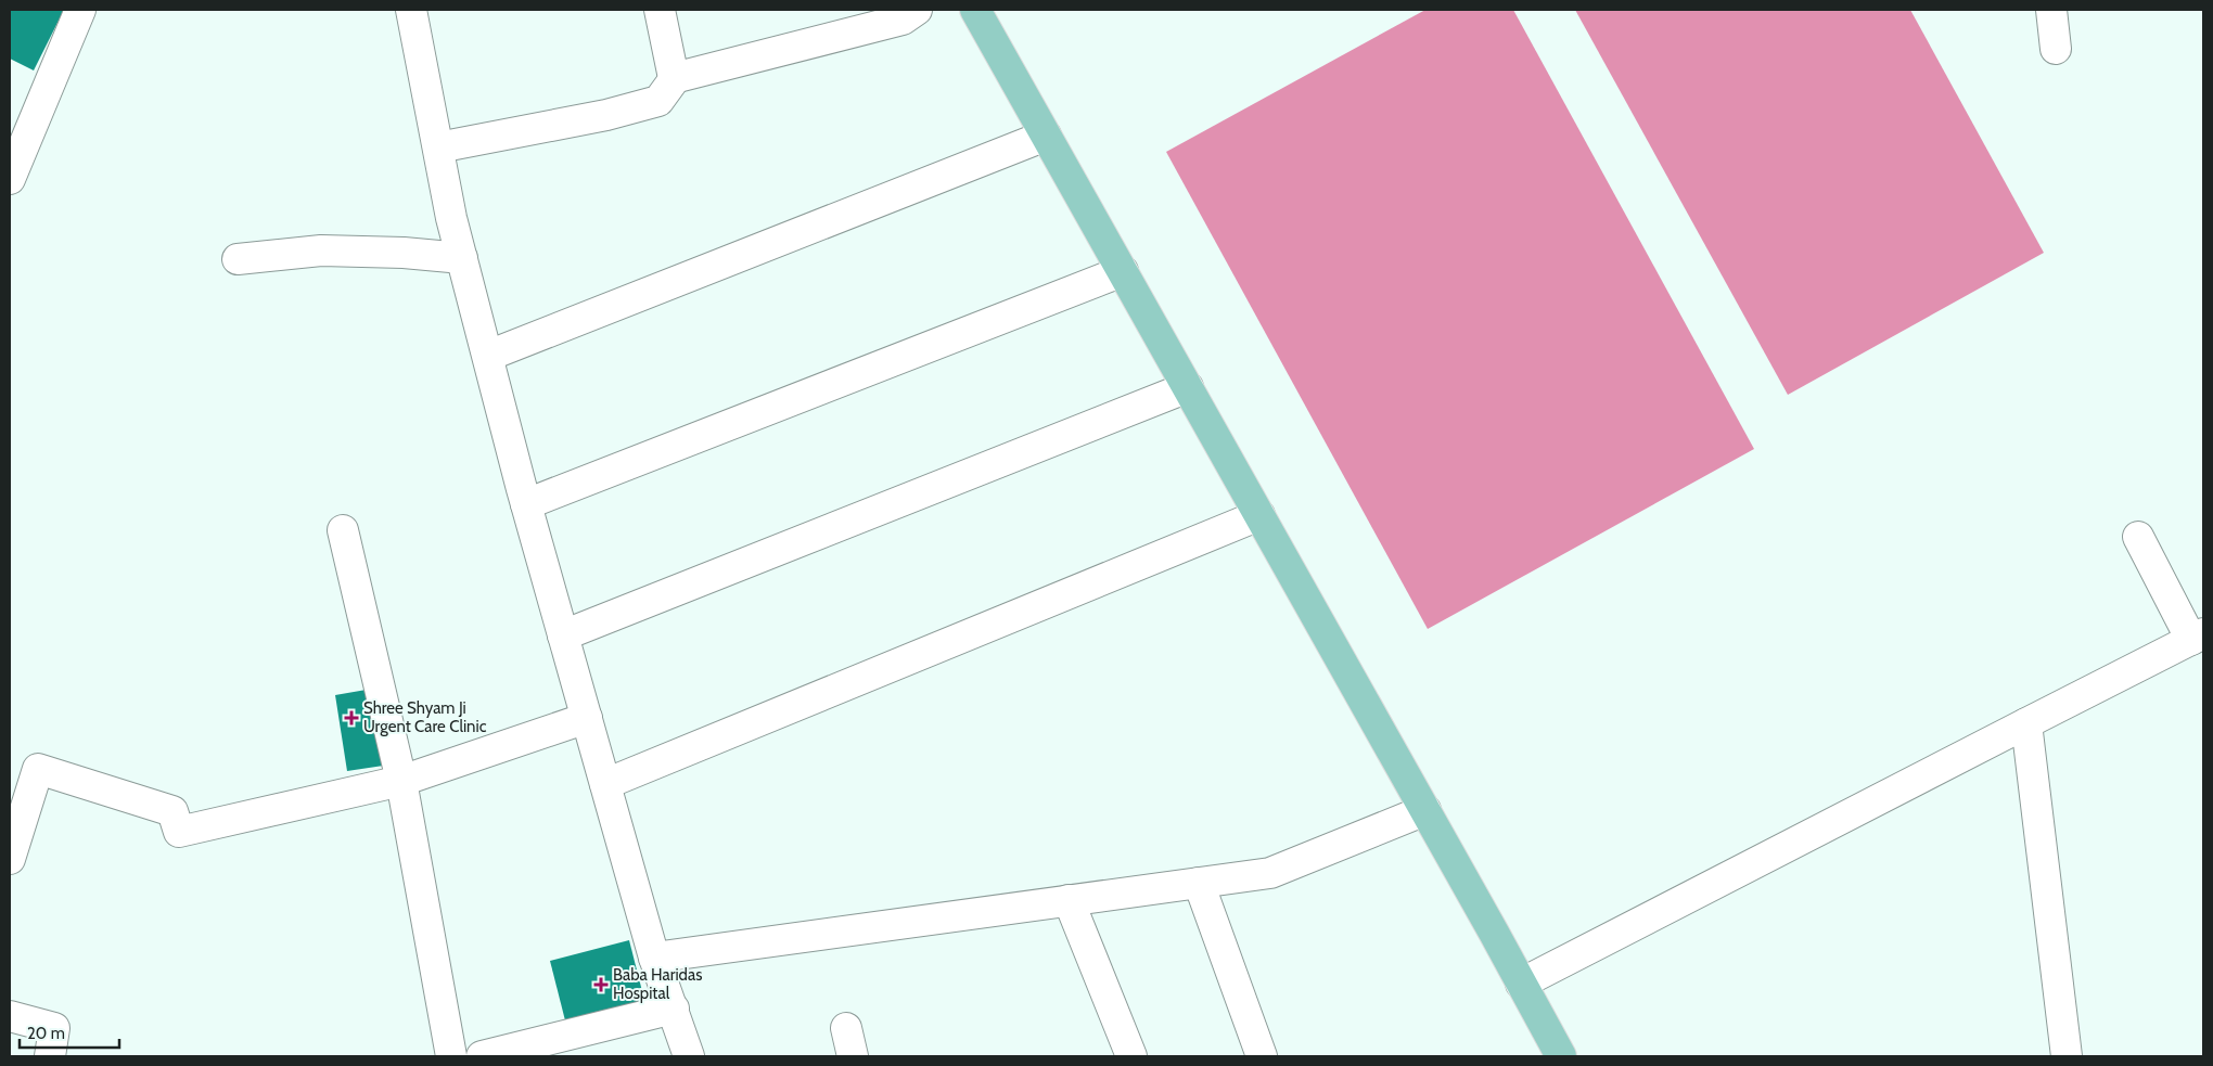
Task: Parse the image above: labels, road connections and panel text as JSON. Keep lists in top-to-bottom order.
{
  "places": {
    "health": ["Shree Shyam Ji Urgent Care Clinic", "Baba Haridas Hospital"]
  },
  "scale_bar": "20 m"
}
